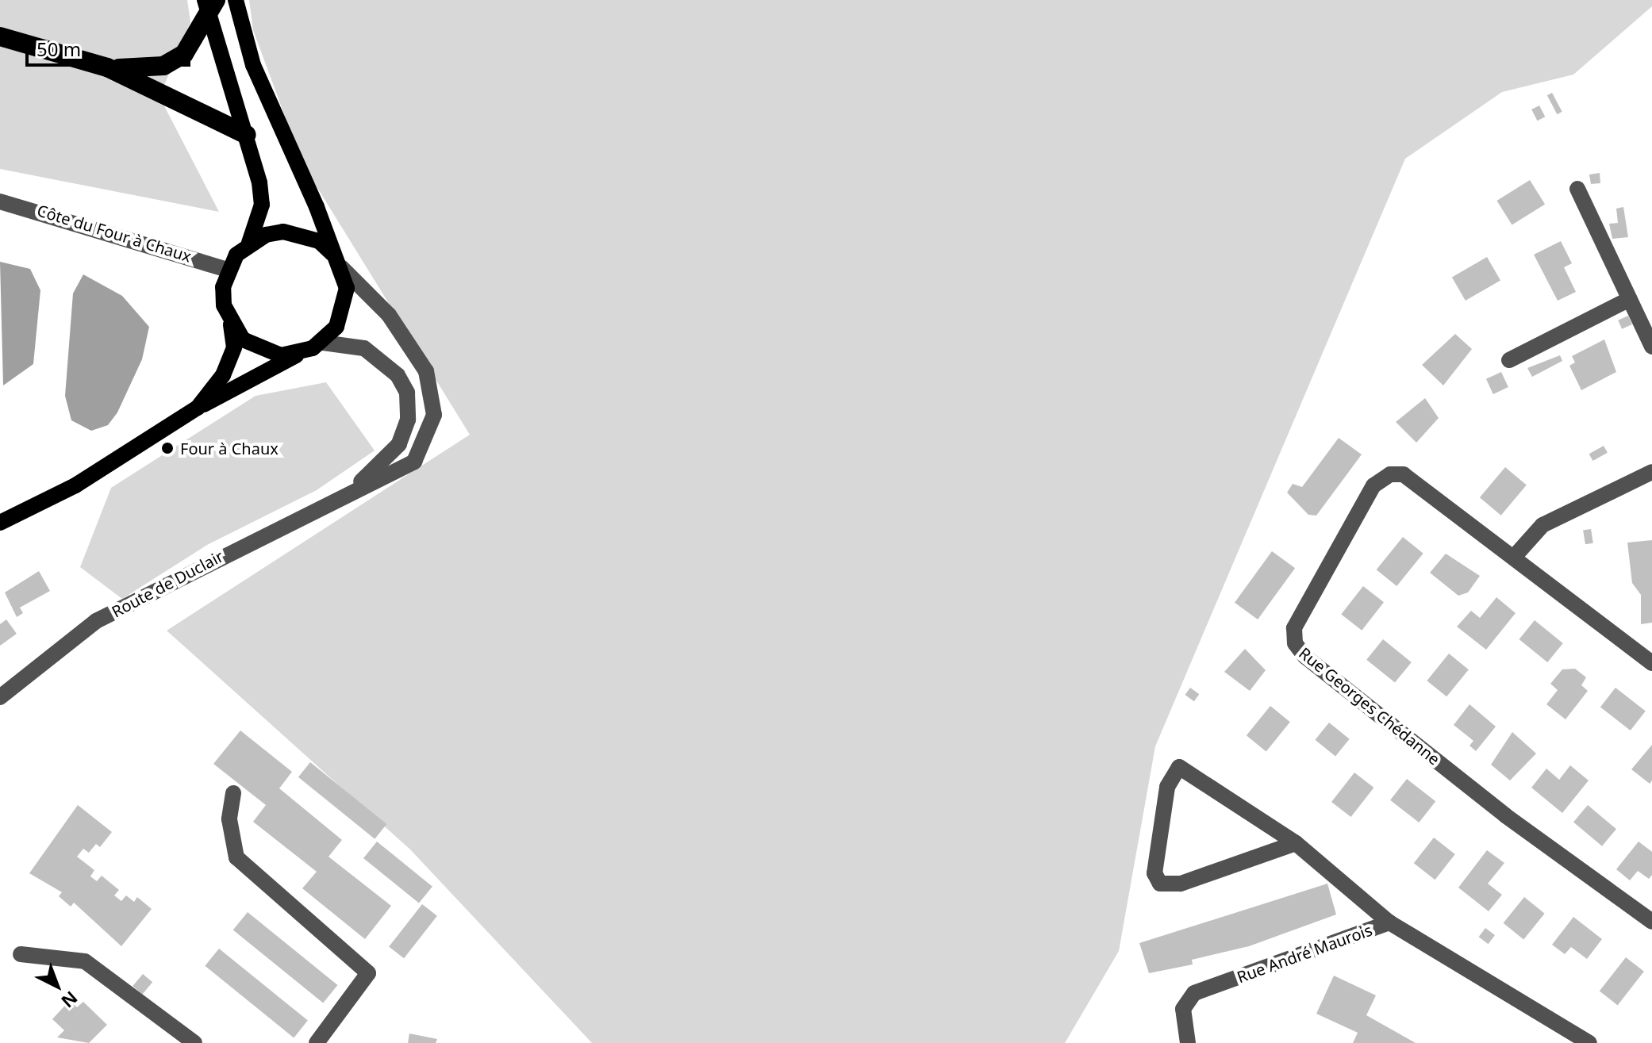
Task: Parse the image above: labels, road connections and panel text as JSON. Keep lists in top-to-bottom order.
{
  "streets": {
    "street": [
      "Côte du Four à Chaux",
      "Route de Duclair",
      "Rue Georges Chédanne",
      "Rue André Maurois"
    ]
  },
  "crossings": [
    ["Côte du Four à Chaux", "Route de Duclair"]
  ],
  "places": ["Four à Chaux"],
  "scale_bar": "50 m",
  "north": "bottom right"
}
